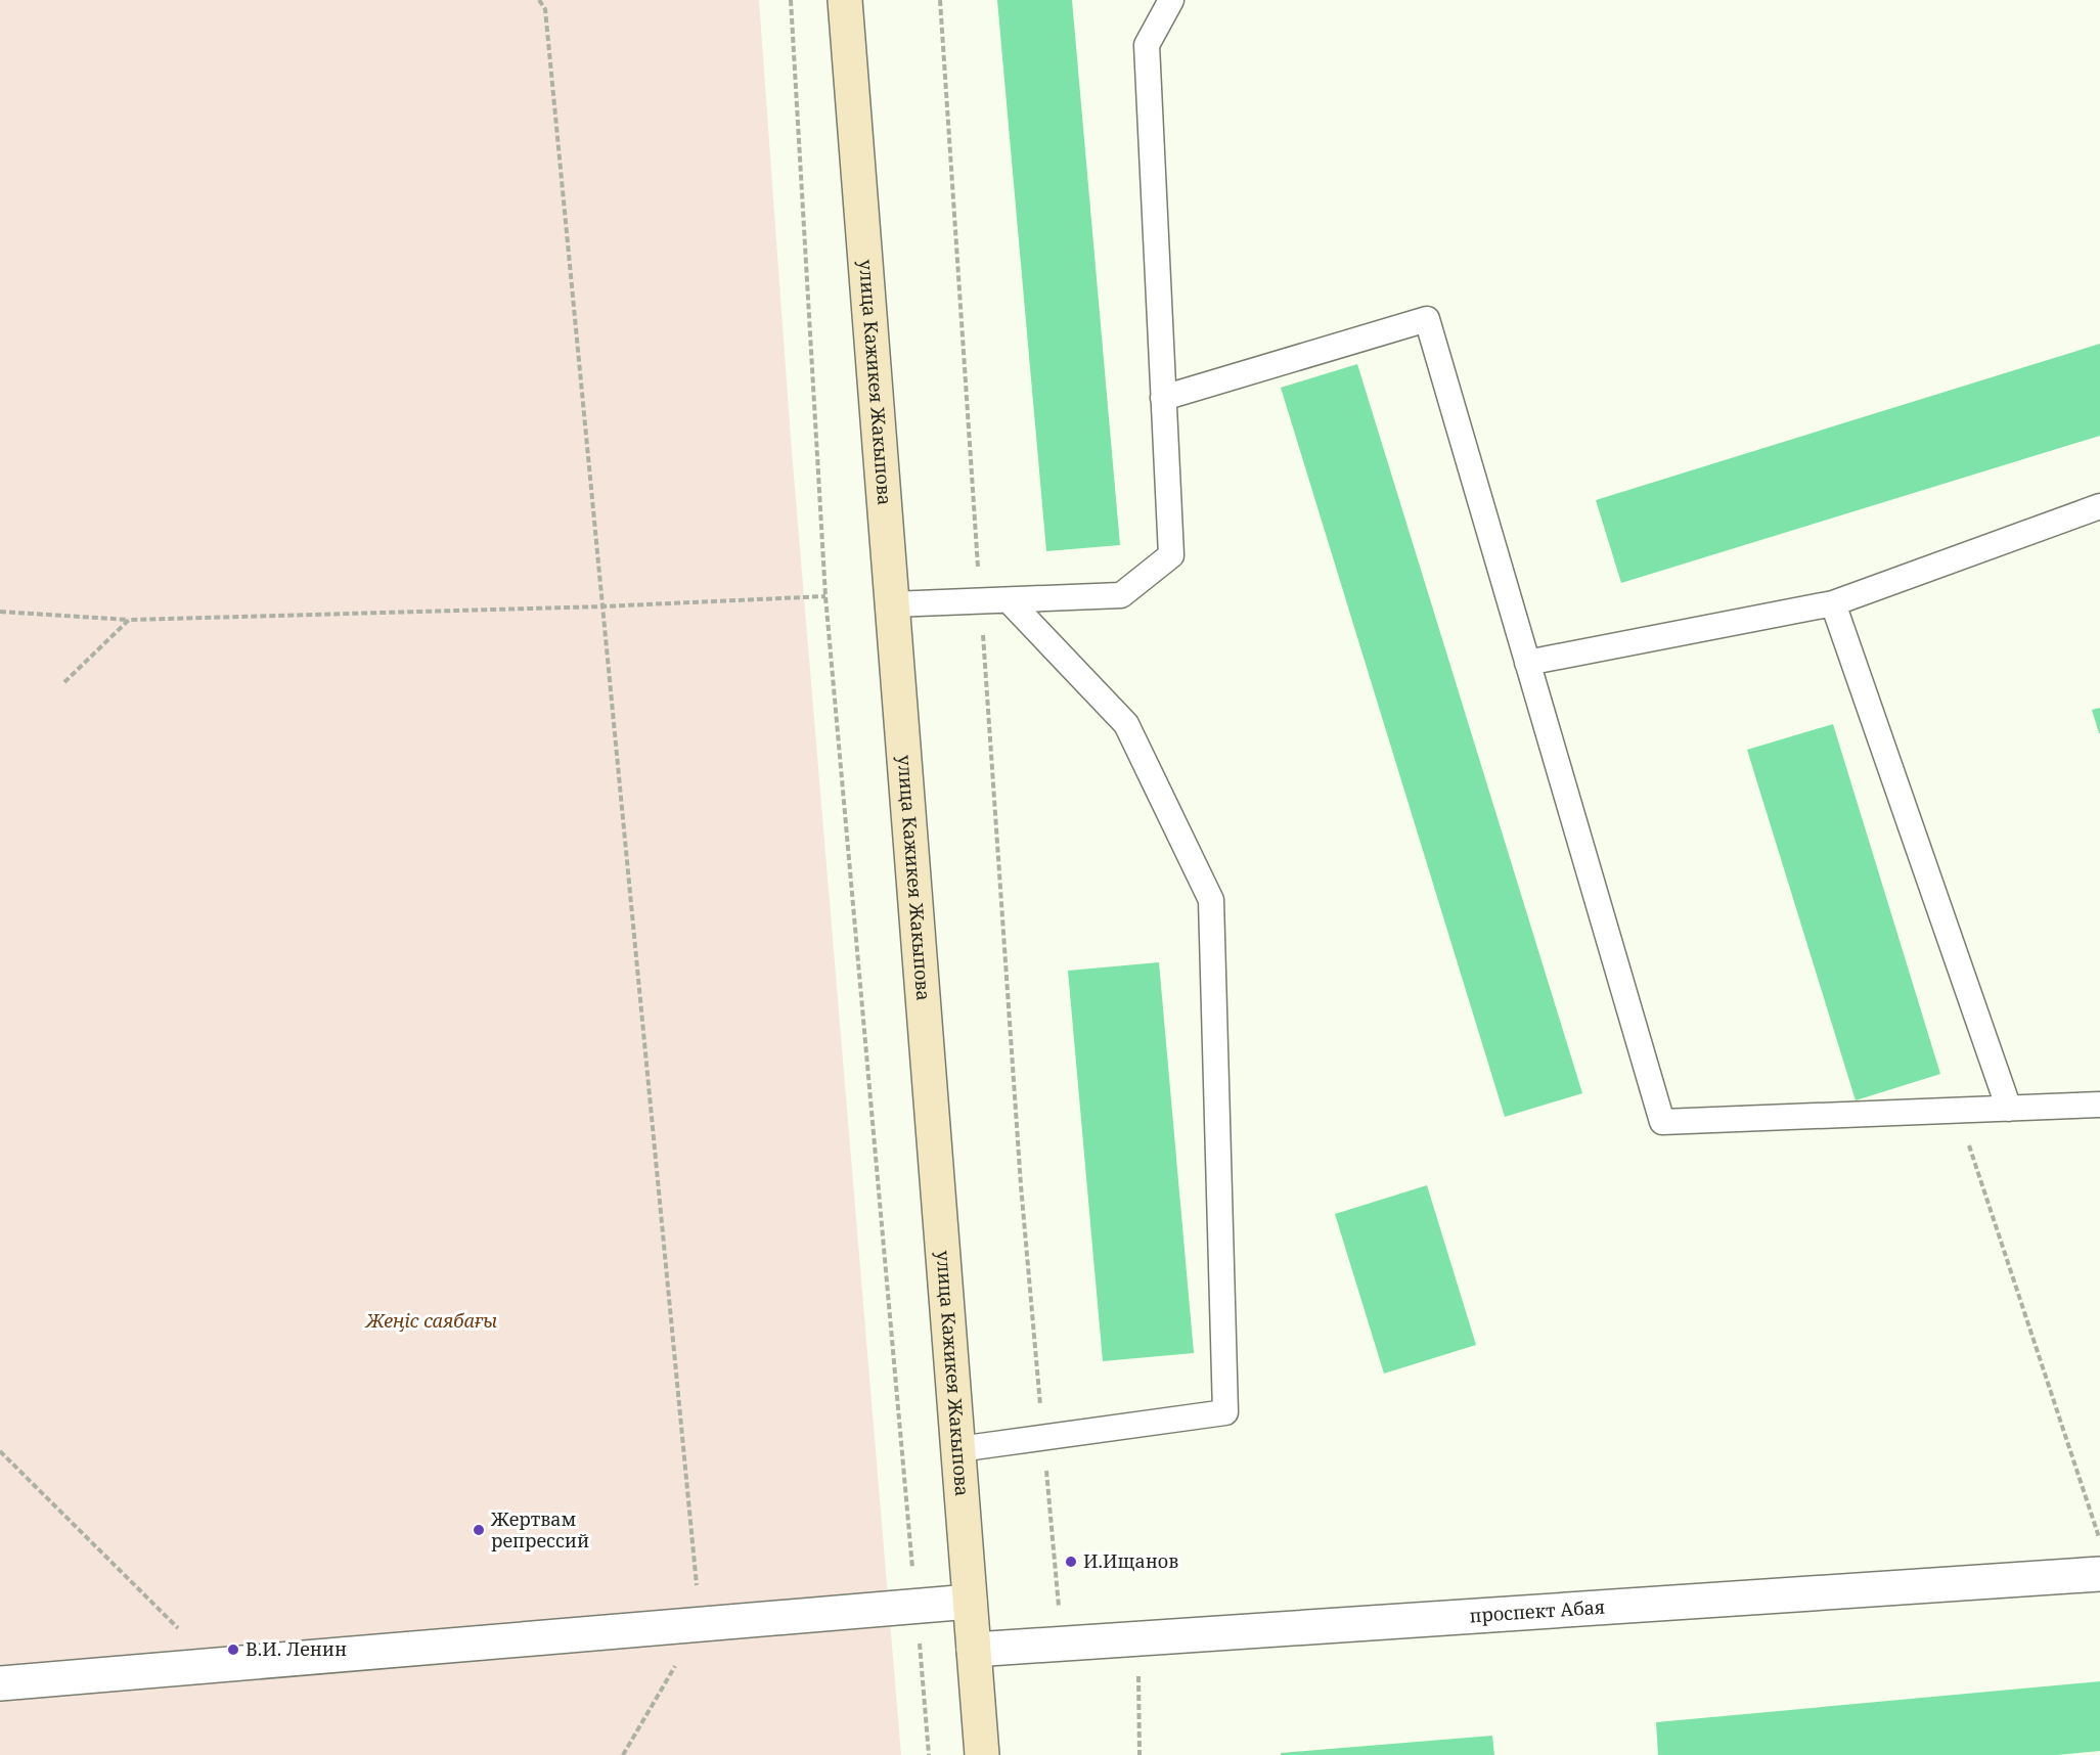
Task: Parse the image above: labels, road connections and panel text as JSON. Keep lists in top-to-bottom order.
{
  "streets": {
    "main road": ["улица Кажикея Жакыпова"],
    "street": ["проспект Абая"]
  },
  "crossings": [
    ["улица Кажикея Жакыпова", "проспект Абая"]
  ],
  "parks": ["Жеңіс саябағы"],
  "places": ["Жертвам репрессий", "И.Ищанов", "В.И. Ленин"]
}
